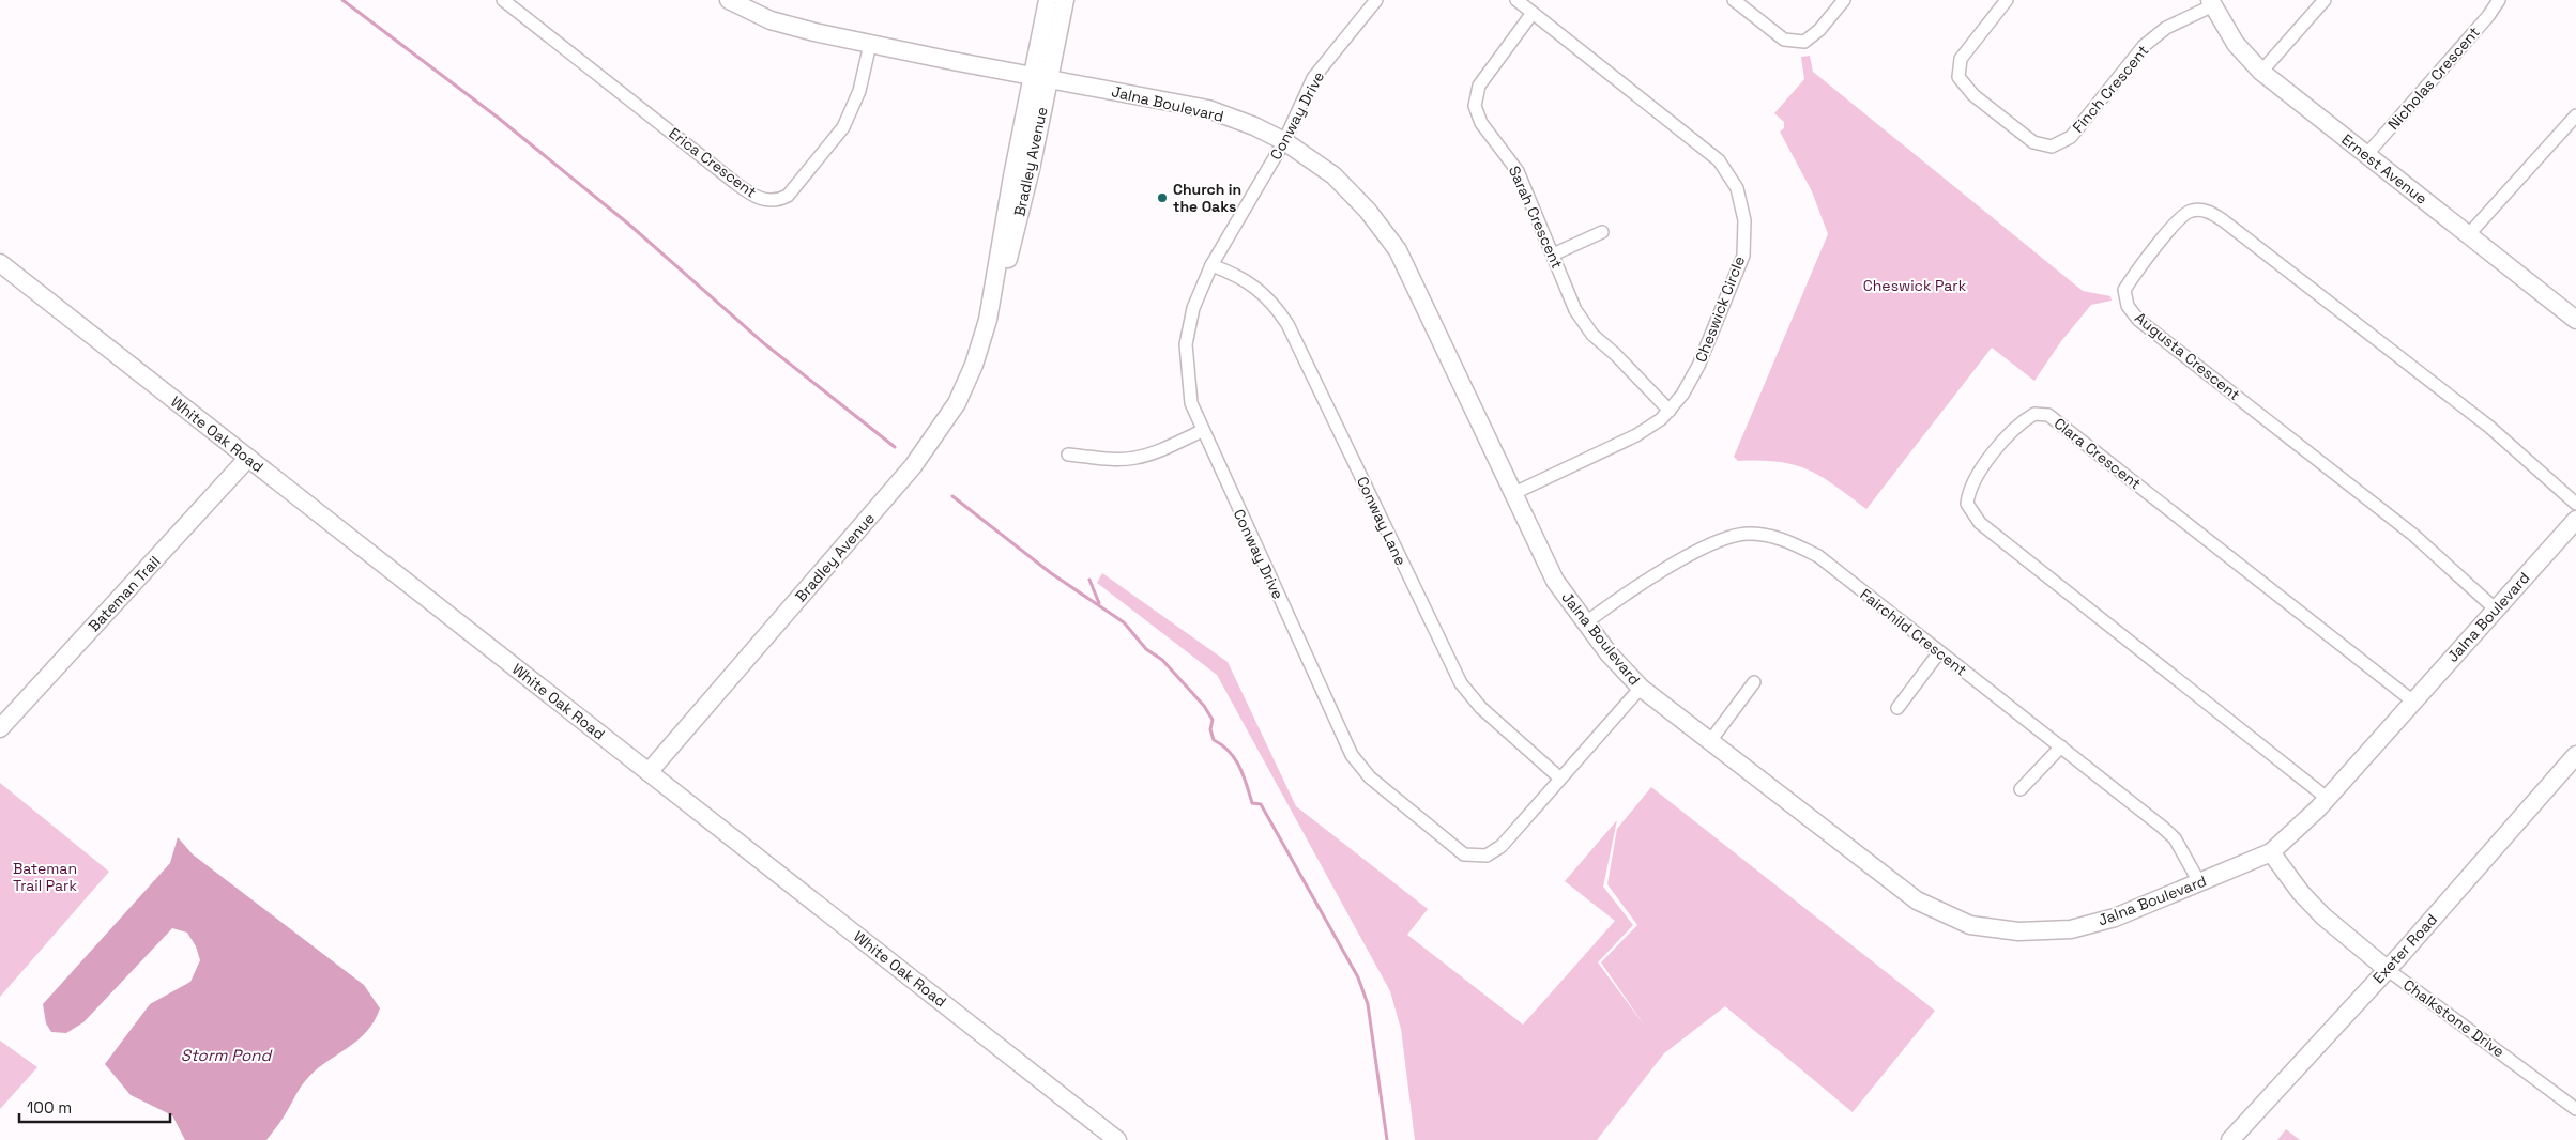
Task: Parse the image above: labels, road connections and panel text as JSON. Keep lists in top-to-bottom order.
{
  "streets": {
    "street": [
      "Nicholas Crescent",
      "Finch Crescent",
      "Jalna Boulevard",
      "Conway Drive",
      "Bradley Avenue",
      "Erica Crescent",
      "Ernest Avenue",
      "Sarah Crescent",
      "Cheswick Circle",
      "Augusta Crescent",
      "White Oak Road",
      "Clara Crescent",
      "Conway Lane",
      "Bateman Trail",
      "Fairchild Crescent",
      "Exeter Road",
      "Chalkstone Drive"
    ]
  },
  "crossings": [
    ["Nicholas Crescent", "Ernest Avenue"],
    ["Finch Crescent", "Ernest Avenue"],
    ["Jalna Boulevard", "Conway Drive"],
    ["Jalna Boulevard", "Bradley Avenue"],
    ["Jalna Boulevard", "Erica Crescent"],
    ["Jalna Boulevard", "Cheswick Circle"],
    ["Jalna Boulevard", "Augusta Crescent"],
    ["Jalna Boulevard", "Clara Crescent"],
    ["Jalna Boulevard", "Fairchild Crescent"],
    ["Jalna Boulevard", "Chalkstone Drive"],
    ["Conway Drive", "Conway Lane"],
    ["Bradley Avenue", "White Oak Road"],
    ["Sarah Crescent", "Cheswick Circle"],
    ["White Oak Road", "Bateman Trail"],
    ["Exeter Road", "Chalkstone Drive"]
  ],
  "water": ["Storm Pond"],
  "parks": ["Cheswick Park", "Bateman Trail Park"],
  "places": ["Church in the Oaks"],
  "scale_bar": "100 m"
}
